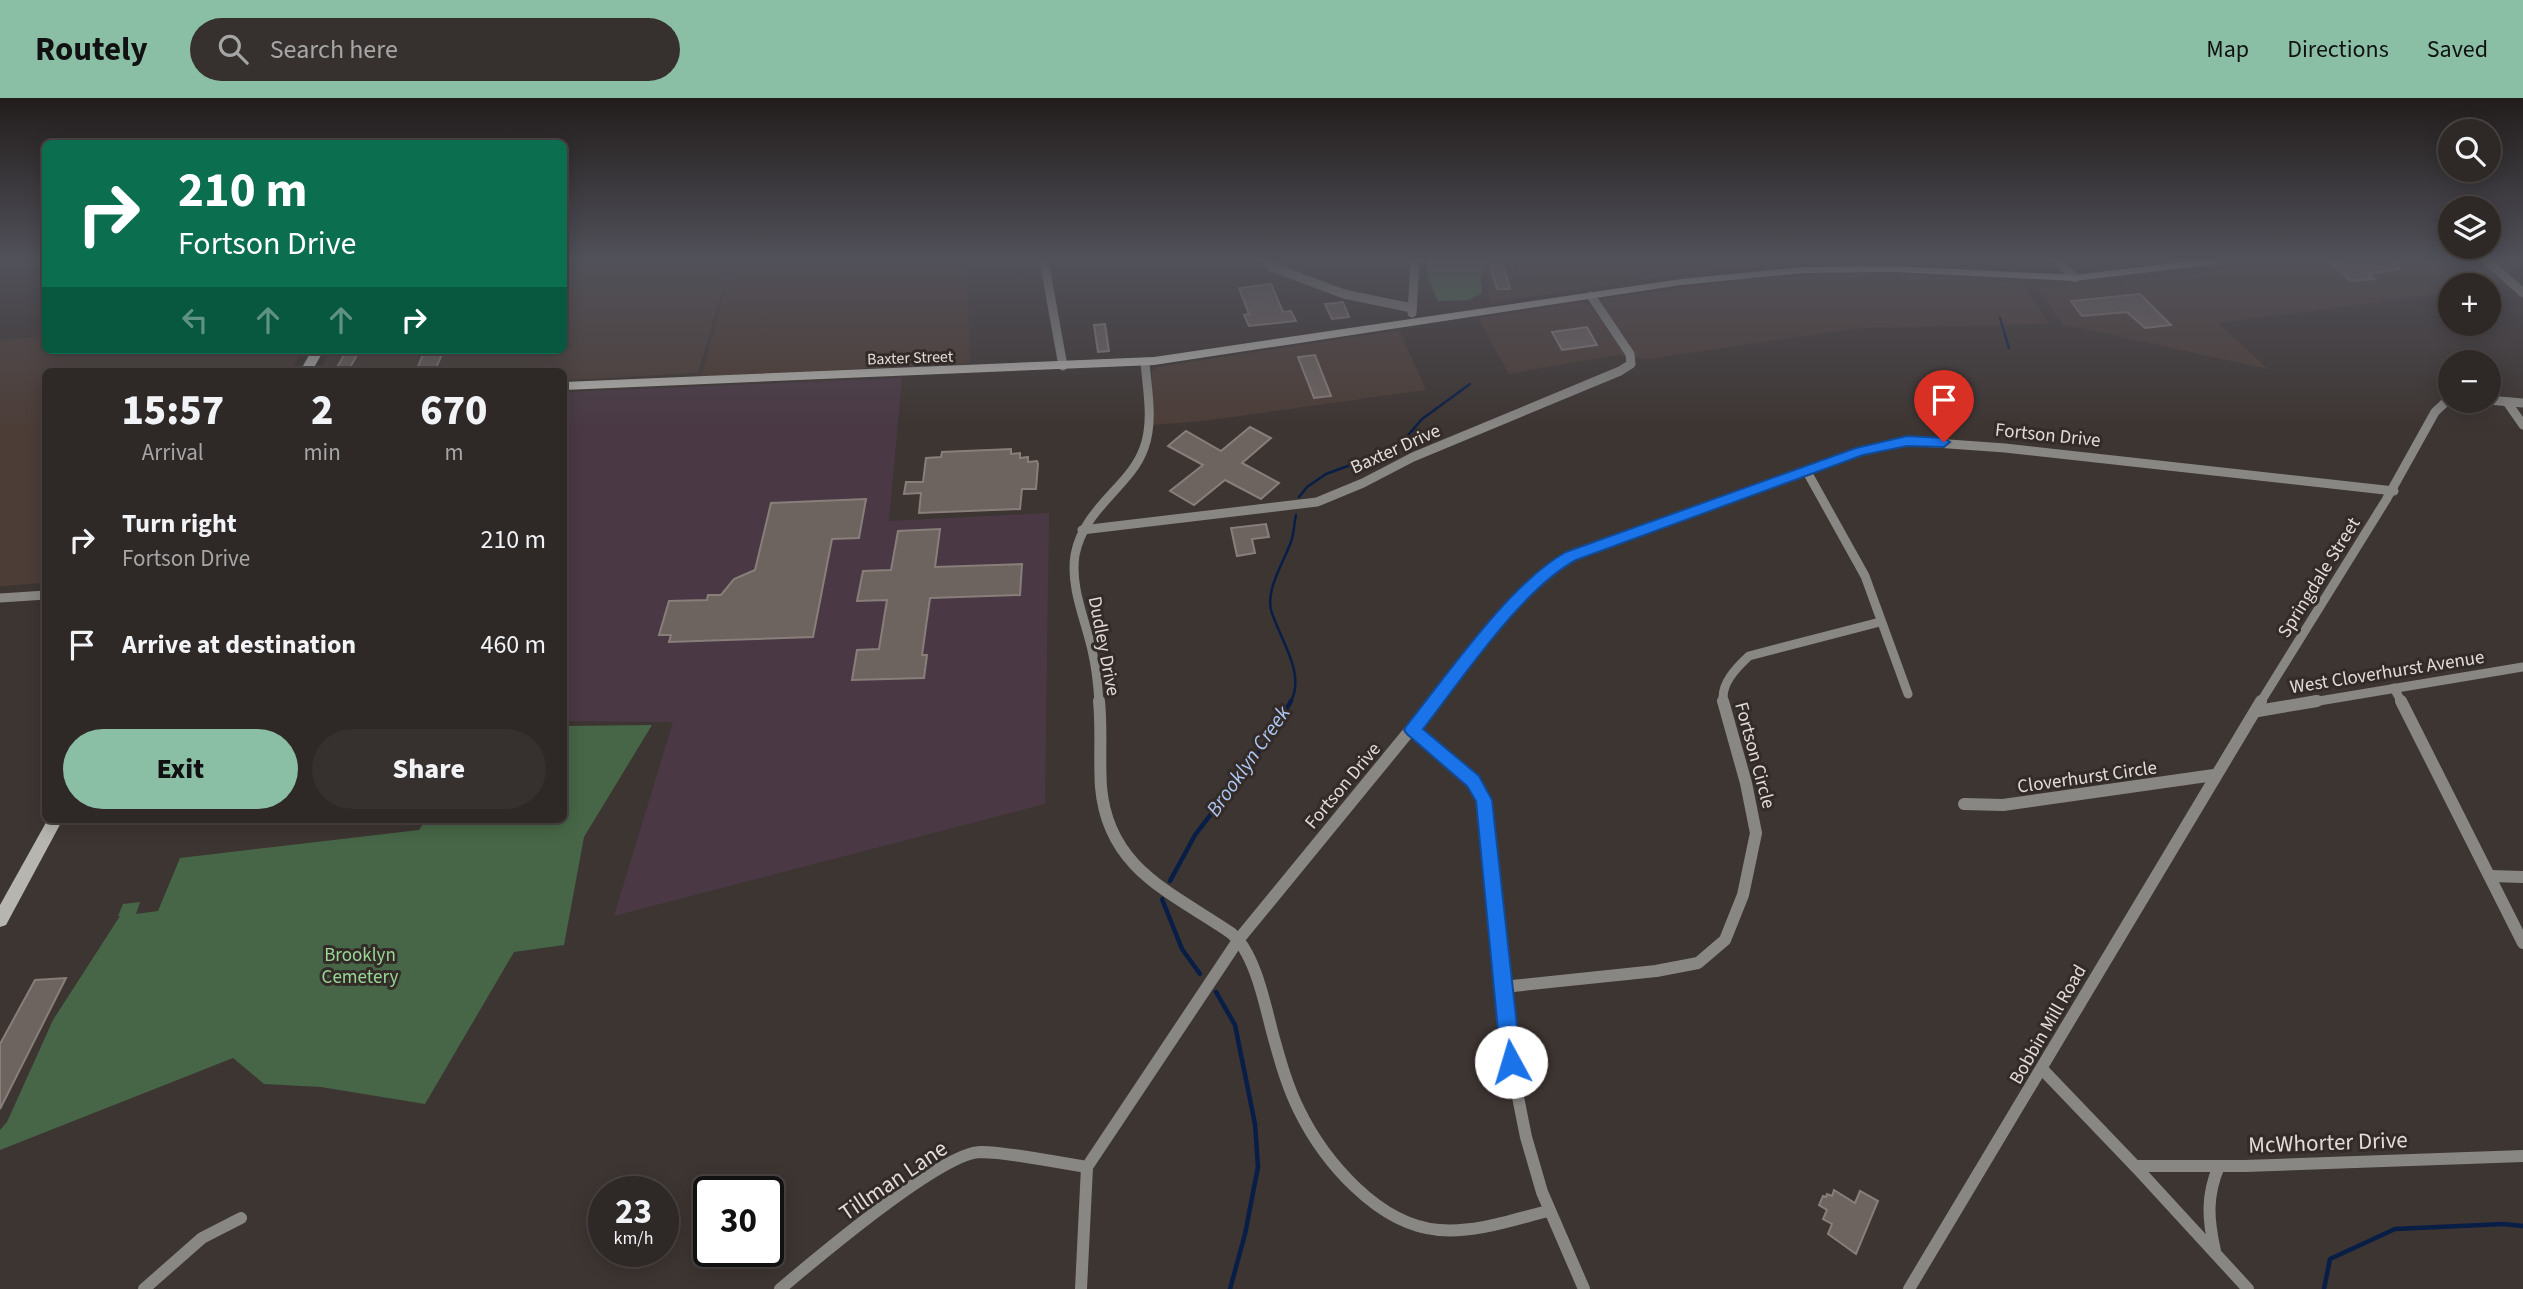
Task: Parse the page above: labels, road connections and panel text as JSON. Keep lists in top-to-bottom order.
{
  "streets": {
    "main road": ["Baxter Street"],
    "street": [
      "Fortson Drive",
      "Baxter Drive",
      "Springdale Street",
      "Dudley Drive",
      "West Cloverhurst Avenue",
      "Fortson Circle",
      "Cloverhurst Circle",
      "Bobbin Mill Road",
      "McWhorter Drive",
      "Tillman Lane"
    ]
  },
  "crossings": [
    ["Baxter Street", "Dudley Drive"],
    ["Fortson Drive", "Springdale Street"],
    ["Fortson Drive", "Dudley Drive"],
    ["Fortson Drive", "Tillman Lane"],
    ["Baxter Drive", "Dudley Drive"],
    ["Springdale Street", "West Cloverhurst Avenue"],
    ["Springdale Street", "Cloverhurst Circle"],
    ["Springdale Street", "Bobbin Mill Road"],
    ["Cloverhurst Circle", "Bobbin Mill Road"]
  ],
  "water": ["Brooklyn Creek"],
  "parks": ["Brooklyn Cemetery"],
  "page": {
    "header": "Routely",
    "search": "Search here",
    "nav": ["Map", "Directions", "Saved"],
    "map_buttons": ["+", "−"],
    "turn": ["210 m", "Fortson Drive"],
    "eta": [
      "15:57",
      "Arrival",
      "2",
      "min",
      "670",
      "m"
    ],
    "list": [
      {
        "name": "Turn right",
        "note": "Fortson Drive",
        "value": "210 m"
      },
      {
        "name": "Arrive at destination",
        "value": "460 m"
      }
    ],
    "buttons": ["Exit", "Share"],
    "speed": "23 km/h",
    "limit": "30"
  }
}
